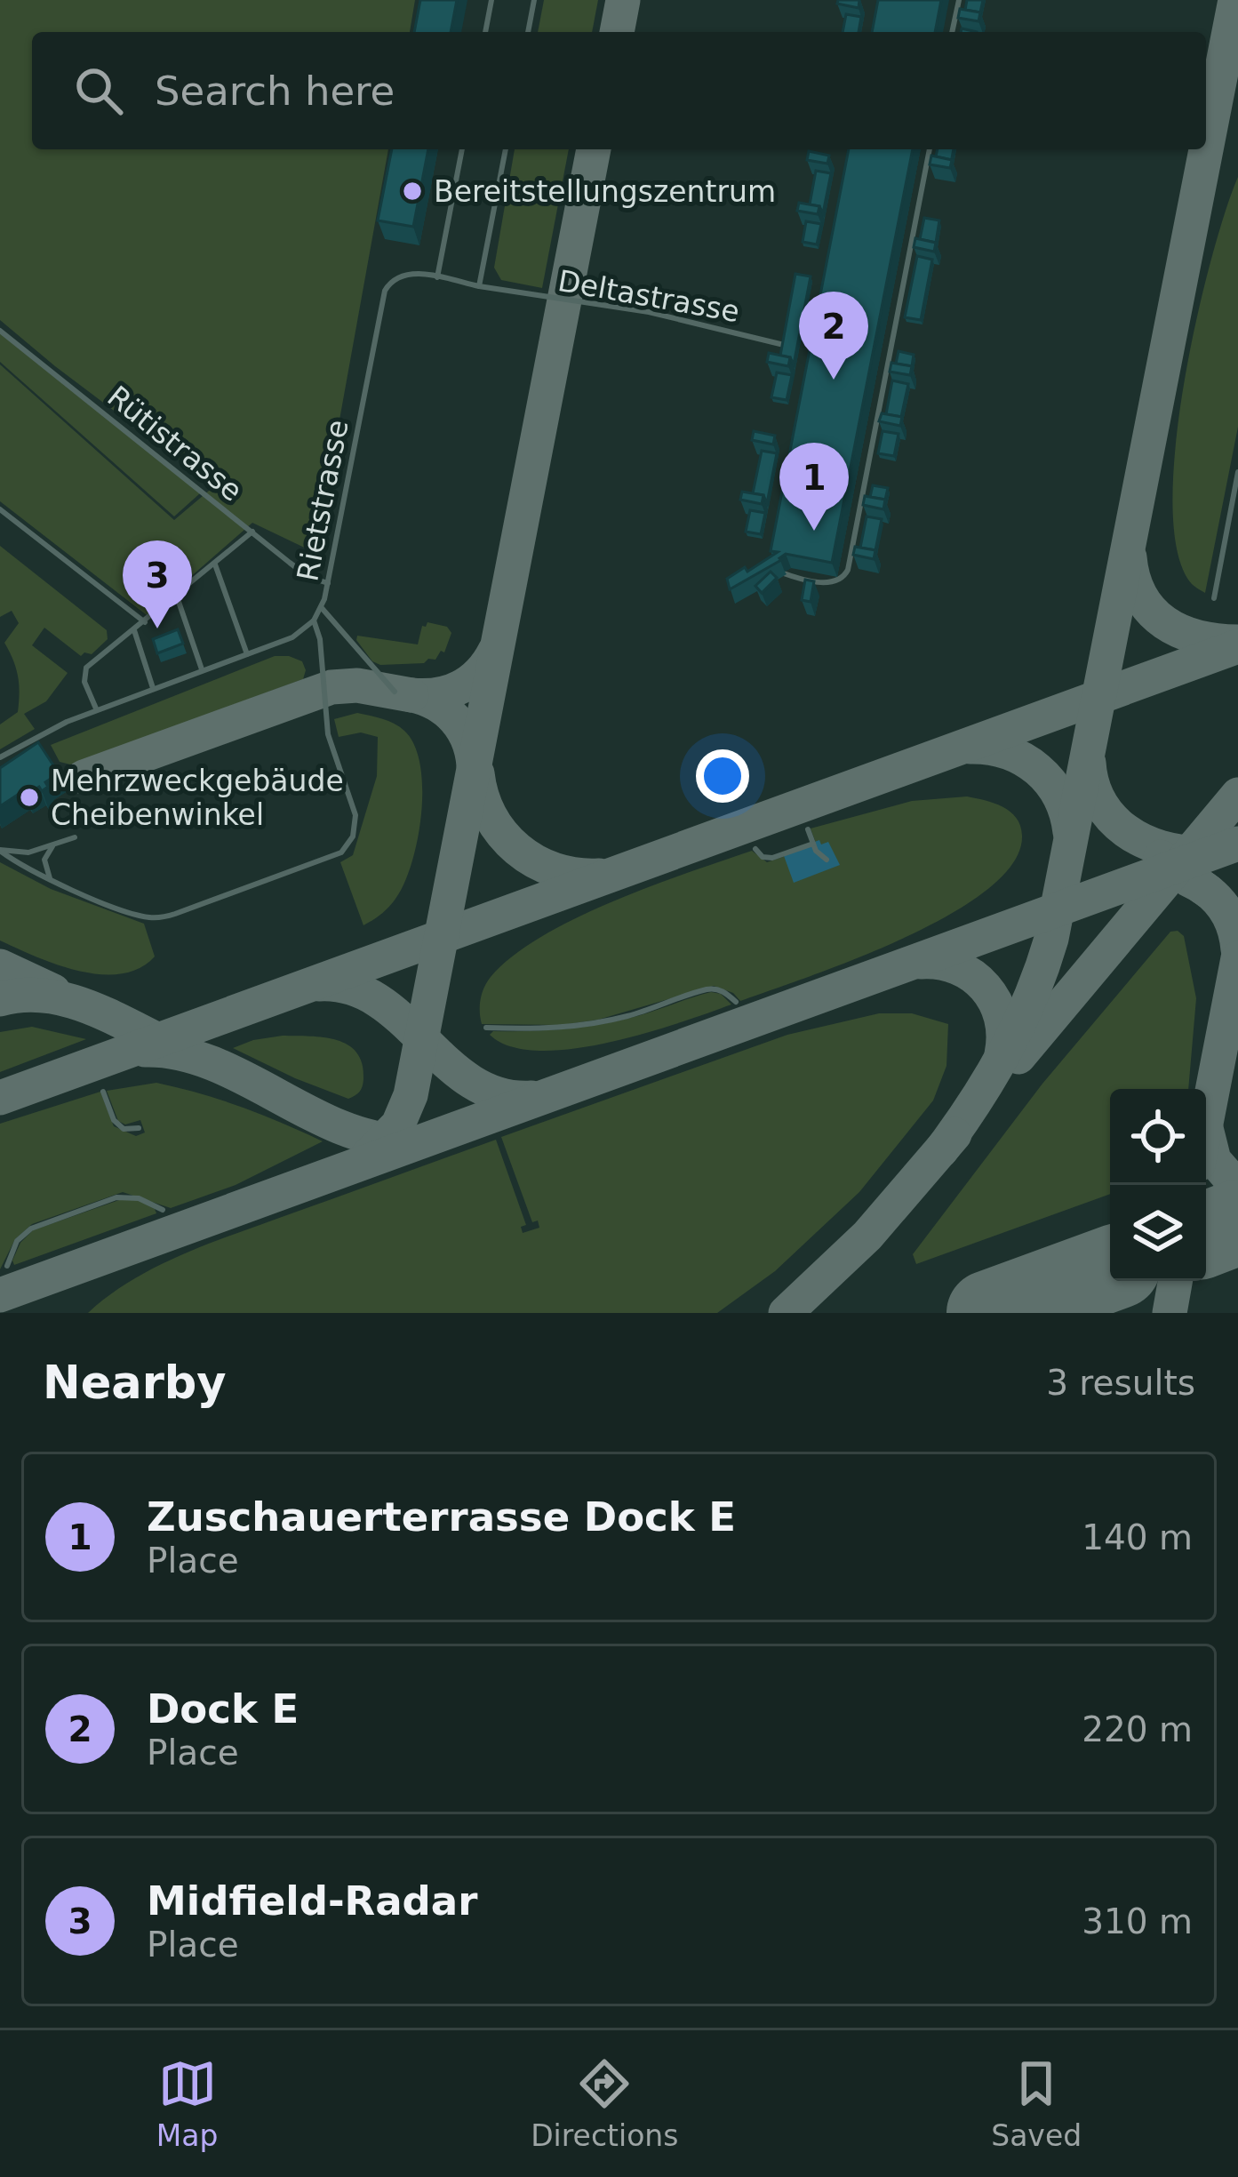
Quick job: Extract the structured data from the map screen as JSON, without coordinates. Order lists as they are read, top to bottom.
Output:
{
  "streets": {
    "lane": ["Deltastrasse", "Rütistrasse", "Rietstrasse"]
  },
  "crossings": [
    ["Deltastrasse", "Rietstrasse"],
    ["Rütistrasse", "Rietstrasse"]
  ],
  "places": ["Bereitstellungszentrum", "Mehrzweckgebäude Cheibenwinkel"],
  "page": {
    "search": "Search here",
    "pins": ["2", "1", "3"],
    "heading": ["Nearby", "3 results"],
    "list": [
      {
        "mark": "1",
        "name": "Zuschauerterrasse Dock E",
        "note": "Place",
        "value": "140 m"
      },
      {
        "mark": "2",
        "name": "Dock E",
        "note": "Place",
        "value": "220 m"
      },
      {
        "mark": "3",
        "name": "Midfield-Radar",
        "note": "Place",
        "value": "310 m"
      }
    ],
    "nav": ["Map", "Directions", "Saved"]
  }
}
